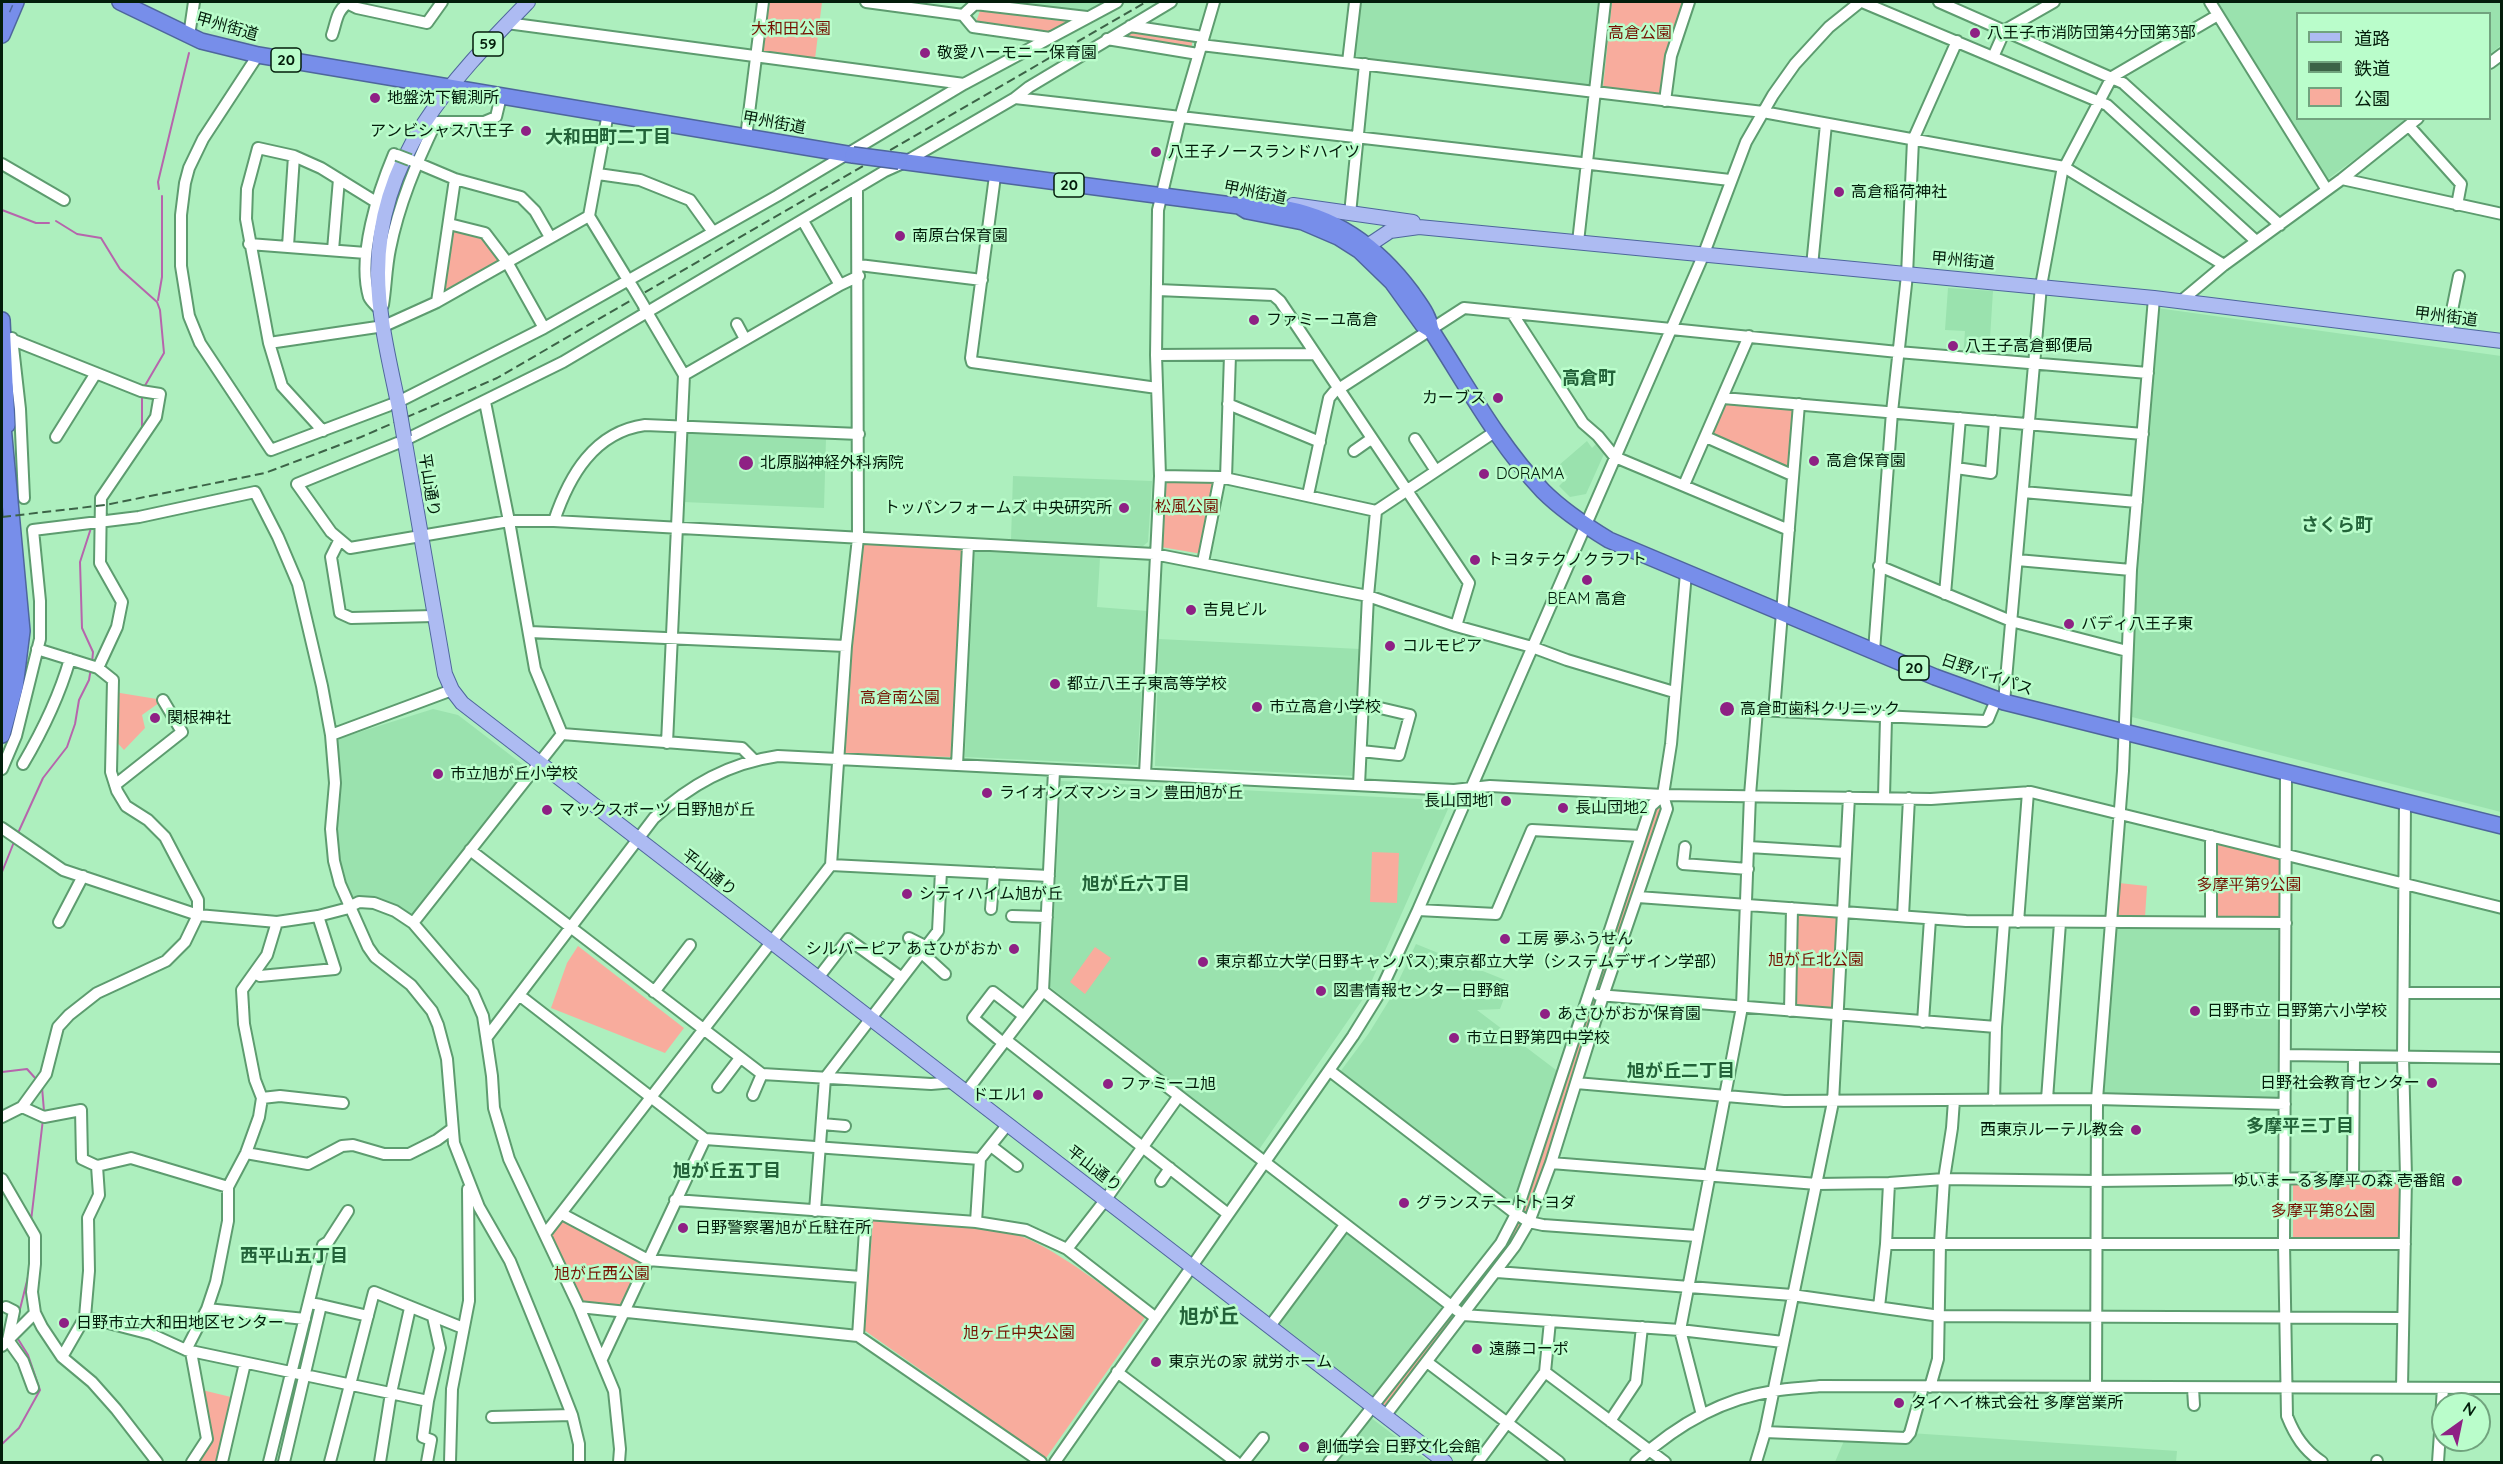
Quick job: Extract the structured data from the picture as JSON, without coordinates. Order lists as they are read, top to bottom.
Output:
{
  "streets": {
    "highway": ["甲州街道", "20", "日野バイパス"],
    "main road": ["59", "平山通り"]
  },
  "crossings": [
    ["甲州街道", "59"],
    ["甲州街道", "平山通り"],
    ["甲州街道", "日野バイパス"],
    ["59", "平山通り"]
  ],
  "districts": [
    "大和田町二丁目",
    "高倉町",
    "さくら町",
    "旭が丘六丁目",
    "旭が丘二丁目",
    "多摩平三丁目",
    "旭が丘五丁目",
    "西平山五丁目",
    "旭が丘"
  ],
  "parks": [
    "大和田公園",
    "高倉公園",
    "松風公園",
    "高倉南公園",
    "多摩平第9公園",
    "旭が丘北公園",
    "多摩平第8公園",
    "旭が丘西公園",
    "旭ヶ丘中央公園"
  ],
  "places": [
    "八王子市消防団第4分団第3部",
    "敬愛ハーモニー保育園",
    "地盤沈下観測所",
    "アンビシャス八王子",
    "八王子ノースランドハイツ",
    "高倉稲荷神社",
    "南原台保育園",
    "ファミーユ高倉",
    "八王子高倉郵便局",
    "カーブス",
    "高倉保育園",
    "北原脳神経外科病院",
    "DORAMA",
    "トッパンフォームズ 中央研究所",
    "トヨタテクノクラフト",
    "BEAM 高倉",
    "吉見ビル",
    "バディ八王子東",
    "コルモピア",
    "都立八王子東高等学校",
    "市立高倉小学校",
    "高倉町歯科クリニック",
    "関根神社",
    "市立旭が丘小学校",
    "ライオンズマンション 豊田旭が丘",
    "長山団地1",
    "長山団地2",
    "マックスポーツ 日野旭が丘",
    "シティハイム旭が丘",
    "工房 夢ふうせん",
    "シルバーピア あさひがおか",
    "東京都立大学(日野キャンパス);東京都立大学（システムデザイン学部）",
    "図書情報センター日野館",
    "日野市立 日野第六小学校",
    "あさひがおか保育園",
    "市立日野第四中学校",
    "日野社会教育センター",
    "ファミーユ旭",
    "ドエル1",
    "西東京ルーテル教会",
    "ゆいまーる多摩平の森 壱番館",
    "グランステートトヨダ",
    "日野警察署旭が丘駐在所",
    "日野市立大和田地区センター",
    "遠藤コーポ",
    "東京光の家 就労ホーム",
    "タイヘイ株式会社 多摩営業所",
    "創価学会 日野文化会館"
  ],
  "legend": ["道路", "鉄道", "公園"],
  "north": "top right"
}
